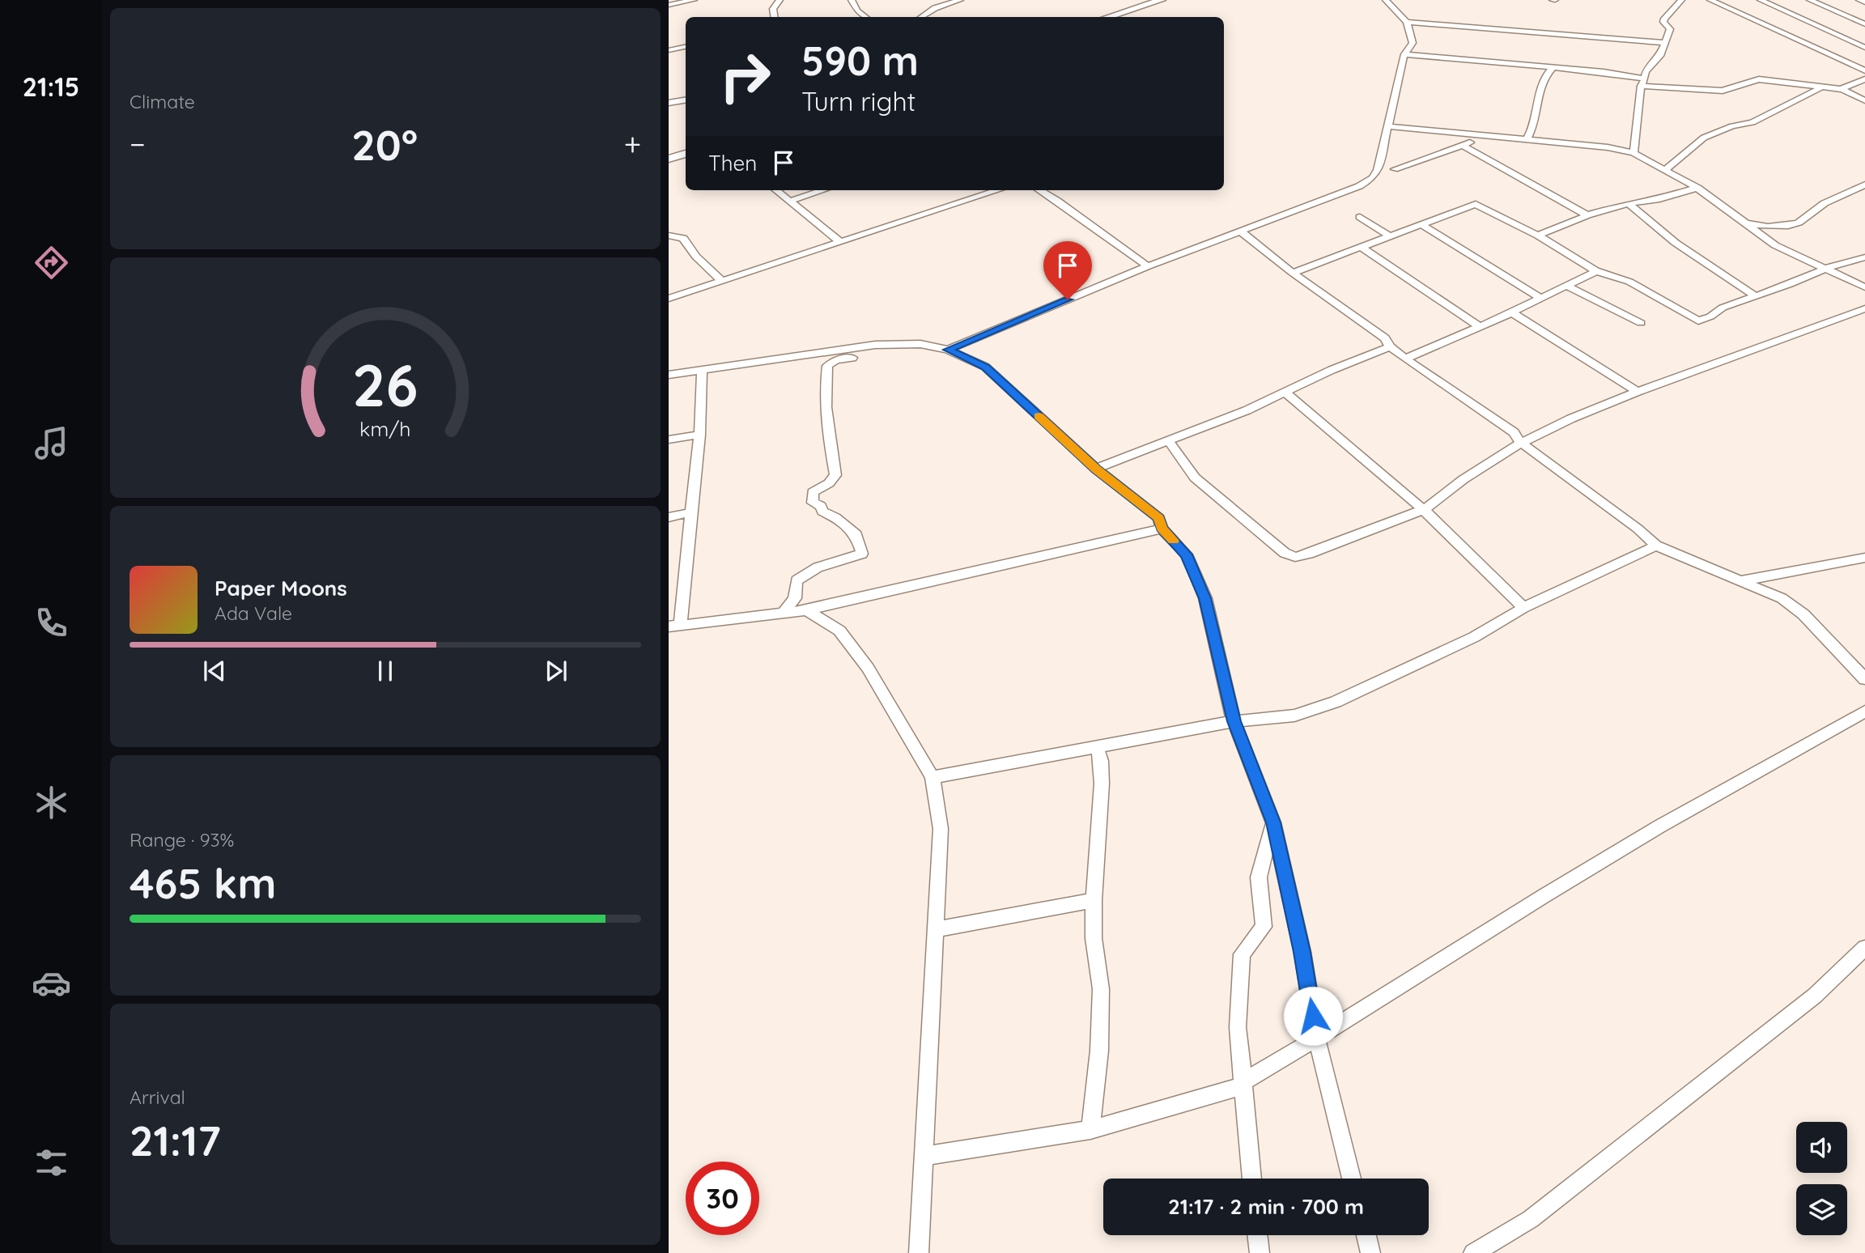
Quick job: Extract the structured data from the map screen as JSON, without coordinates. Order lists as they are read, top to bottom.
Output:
{
  "page": {
    "tabs": "21:15",
    "tile": [
      "Climate",
      ["Range · 93%", "465 km"],
      ["Arrival", "21:17"]
    ],
    "turn": ["590 m", "Turn right"],
    "heat": ["−", "20°", "+"],
    "then": "Then",
    "song": ["Paper Moons", "Ada Vale"],
    "limit": "30",
    "trip": "21:17 · 2 min · 700 m",
    "gauge": ["26", "km/h"]
  }
}
